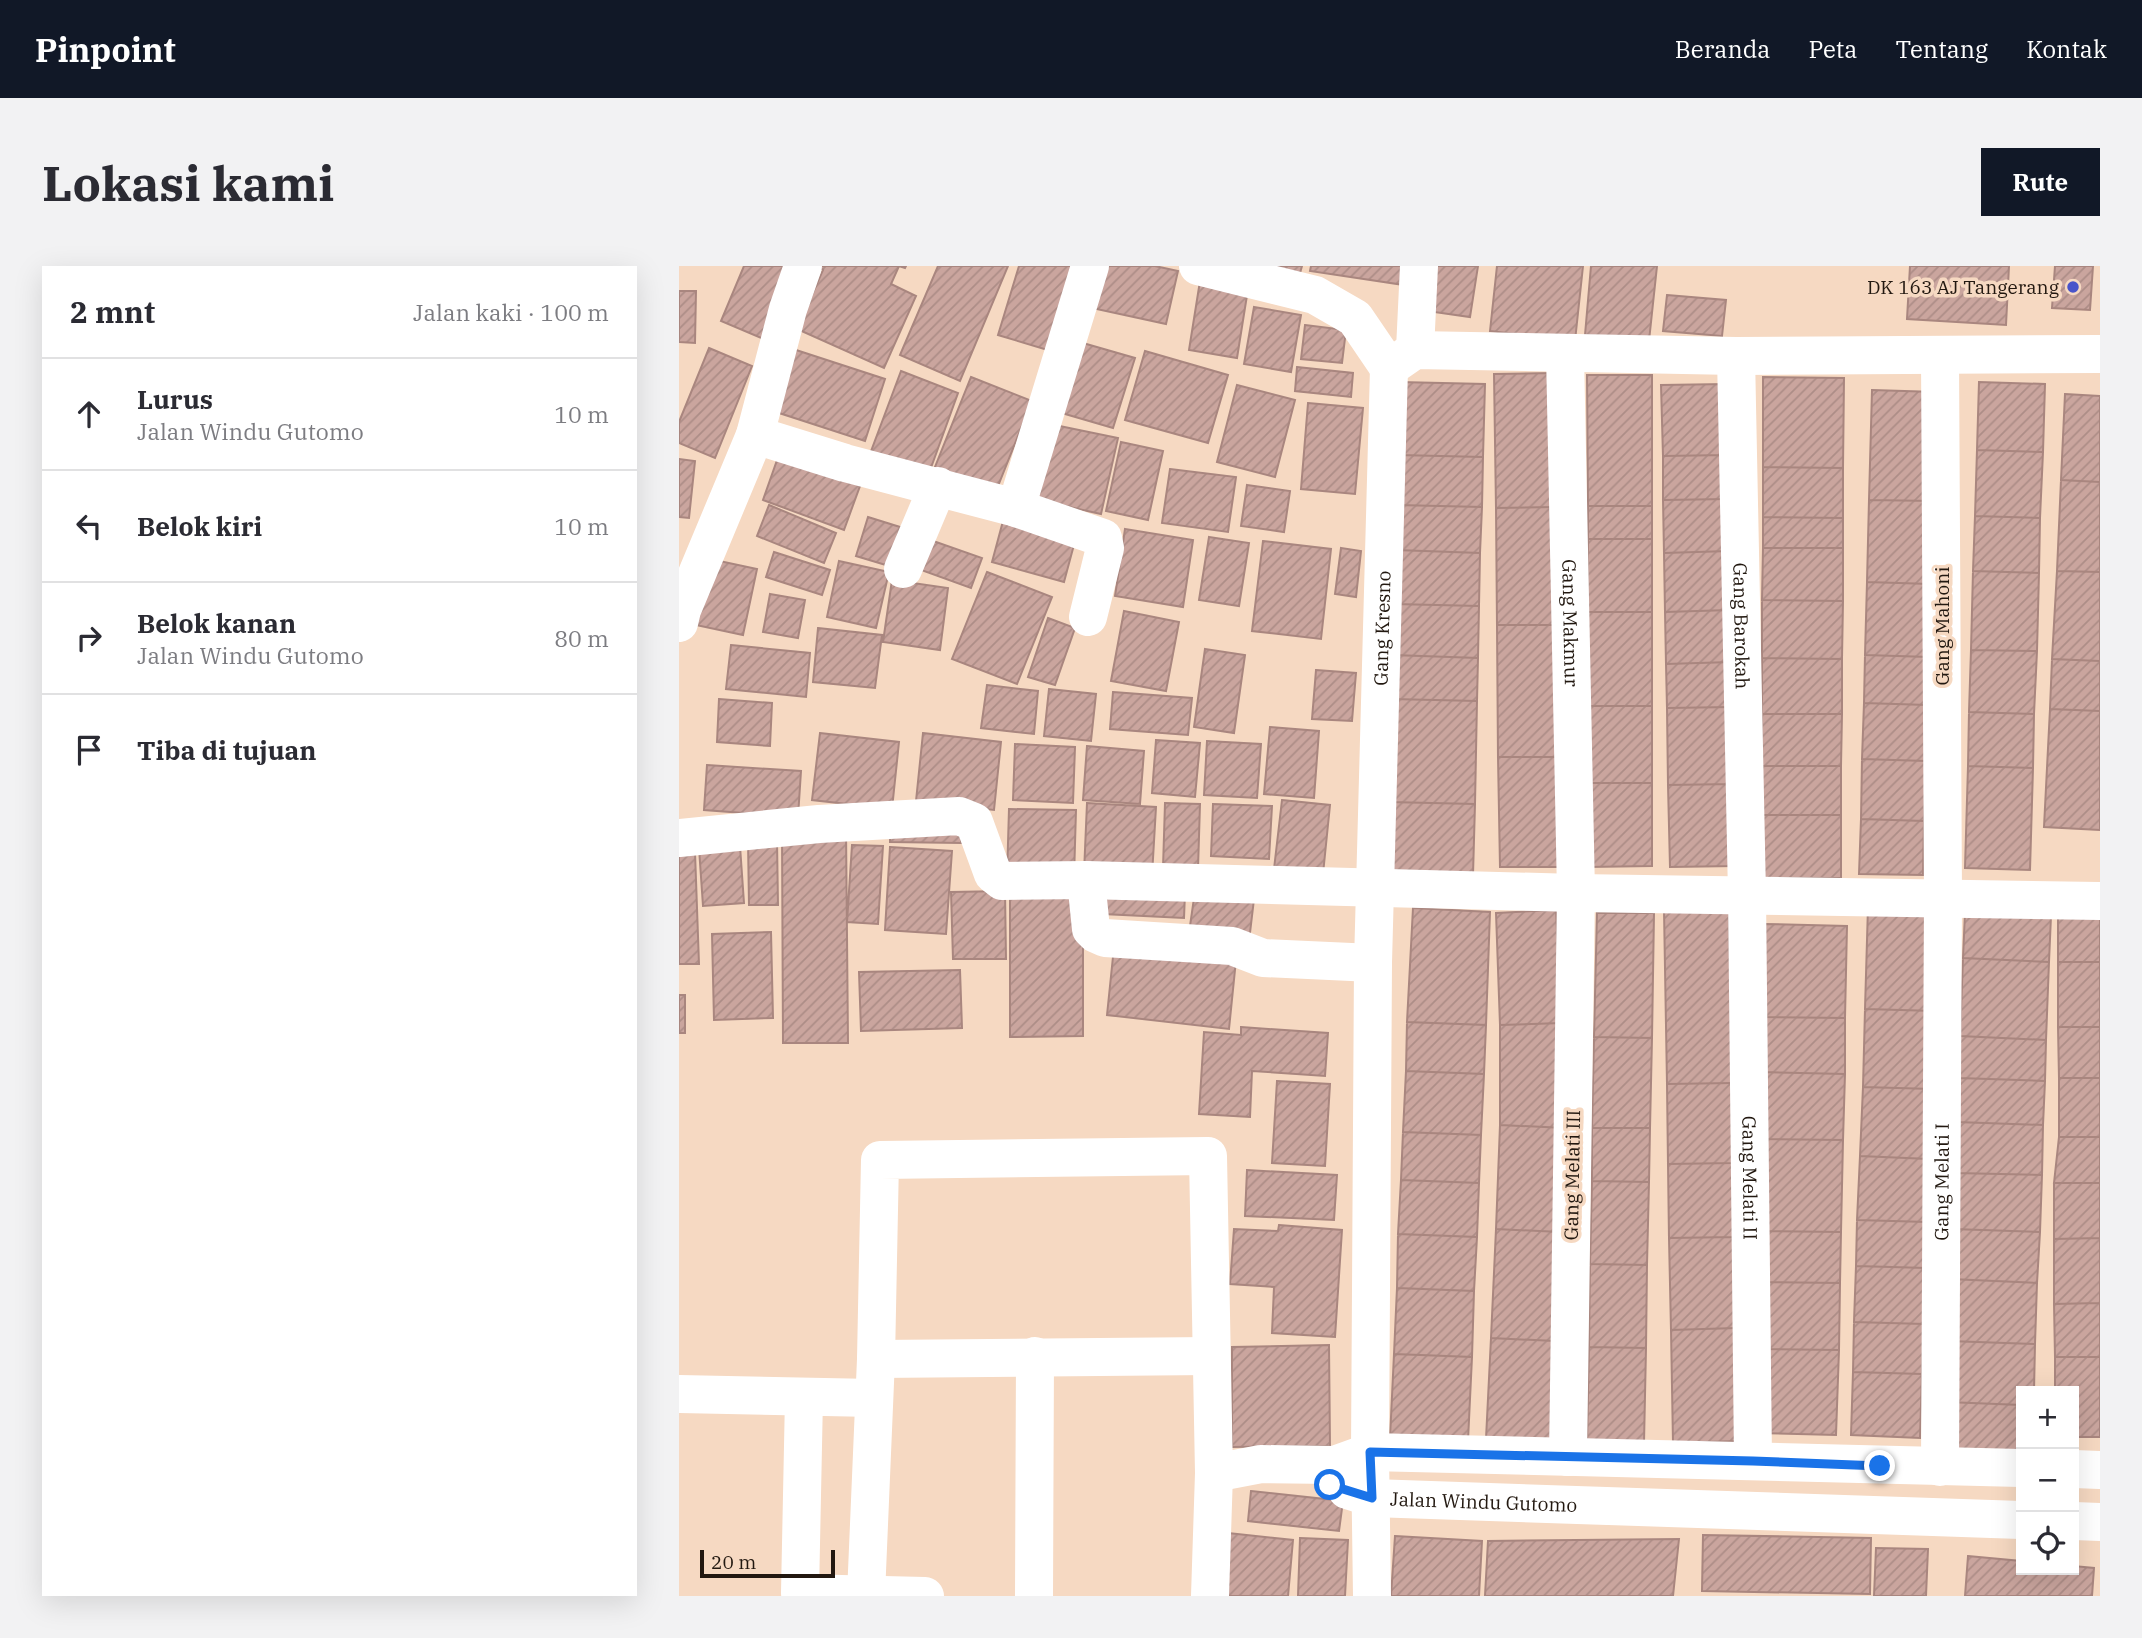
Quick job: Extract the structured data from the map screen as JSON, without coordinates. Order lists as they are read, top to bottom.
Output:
{
  "streets": {
    "street": [
      "Gang Makmur",
      "Gang Barokah",
      "Gang Mahoni",
      "Gang Kresno",
      "Gang Melati III",
      "Gang Melati II",
      "Gang Melati I",
      "Jalan Windu Gutomo"
    ]
  },
  "crossings": [
    ["Gang Makmur", "Gang Melati III"],
    ["Gang Barokah", "Gang Melati II"],
    ["Gang Mahoni", "Gang Melati I"],
    ["Gang Kresno", "Jalan Windu Gutomo"]
  ],
  "places": ["DK 163 AJ Tangerang"],
  "scale_bar": "20 m",
  "page": {
    "header": "Pinpoint",
    "nav": [
      "Beranda",
      "Peta",
      "Tentang",
      "Kontak"
    ],
    "buttons": "Rute",
    "title": "Lokasi kami",
    "heading": ["2 mnt", "Jalan kaki · 100 m"],
    "list": [
      ["Lurus", "Jalan Windu Gutomo", "10 m"],
      ["Belok kiri", "10 m"],
      ["Belok kanan", "Jalan Windu Gutomo", "80 m"],
      "Tiba di tujuan"
    ],
    "map_buttons": ["+", "−"],
    "scale": "20 m"
  }
}
